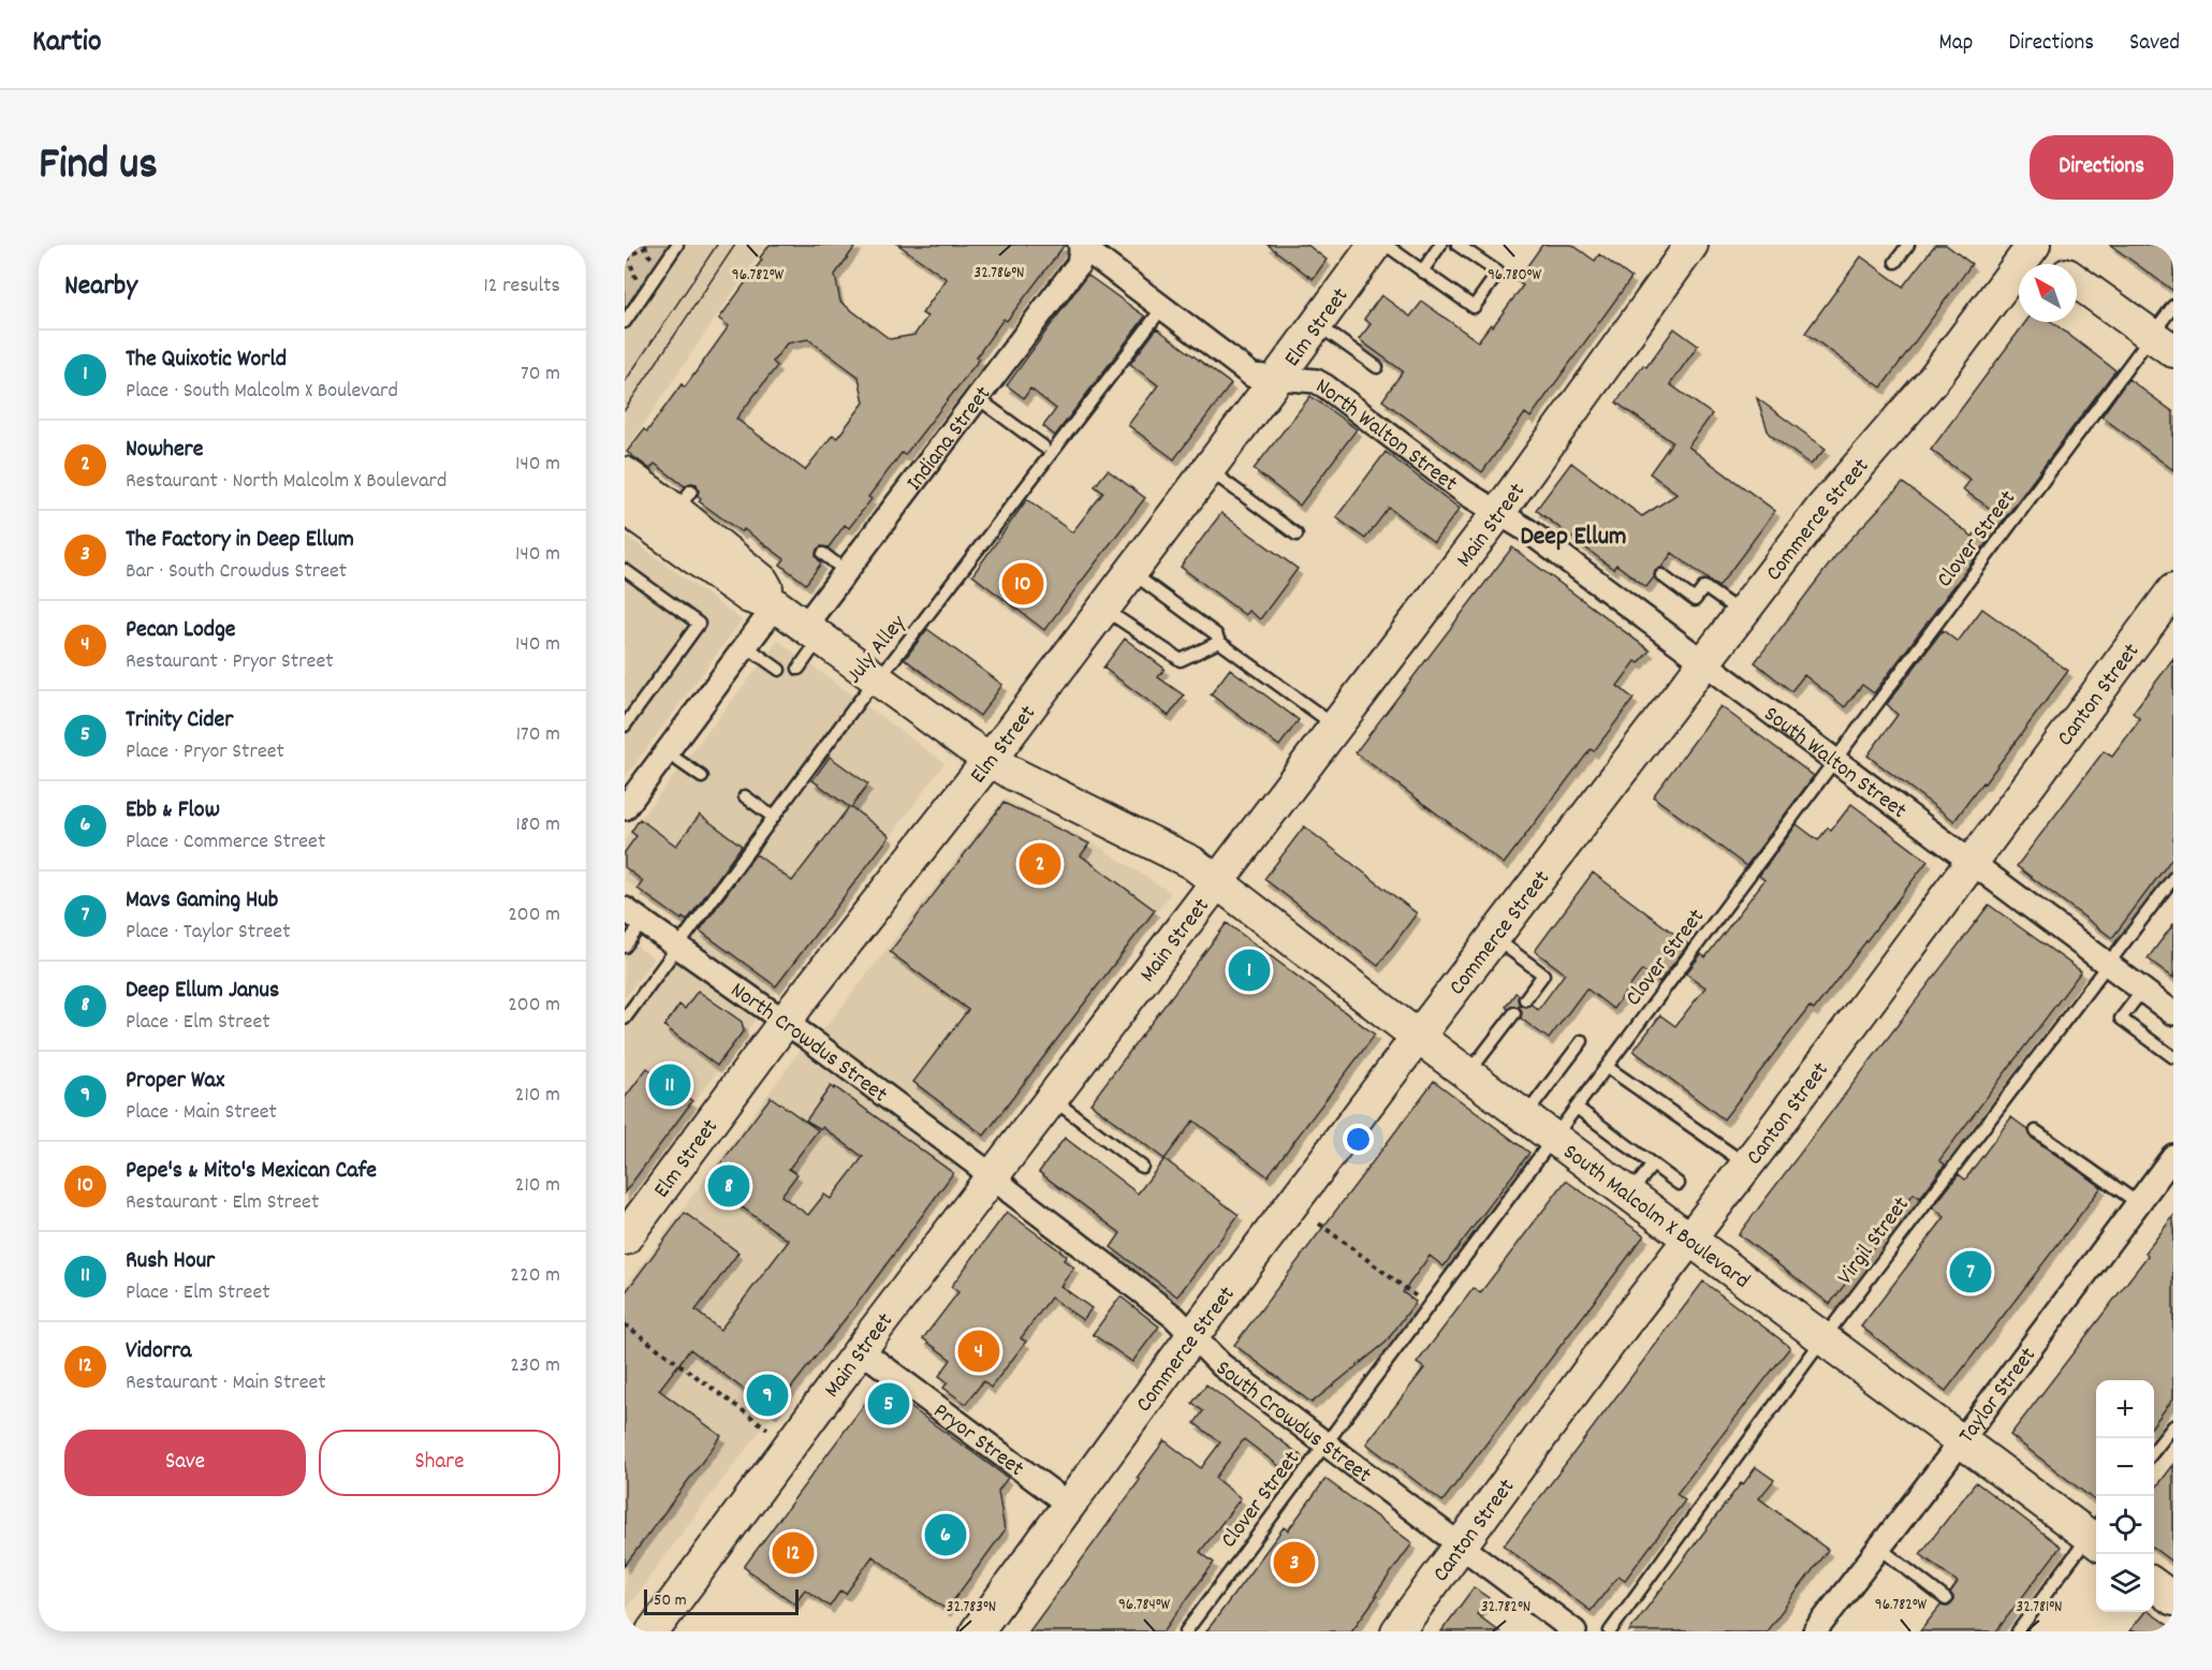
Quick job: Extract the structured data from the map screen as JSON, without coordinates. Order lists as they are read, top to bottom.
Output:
{
  "streets": {
    "main road": [
      "Elm Street",
      "Commerce Street",
      "Main Street",
      "Canton Street",
      "South Malcolm X Boulevard"
    ],
    "street": [
      "North Walton Street",
      "Indiana Street",
      "South Walton Street",
      "North Crowdus Street",
      "Taylor Street",
      "South Crowdus Street",
      "Pryor Street"
    ],
    "lane": ["Clover Street", "July Alley", "Virgil Street"]
  },
  "crossings": [
    ["Elm Street", "North Walton Street"],
    ["Elm Street", "North Crowdus Street"],
    ["Elm Street", "South Malcolm X Boulevard"],
    ["North Walton Street", "Indiana Street"],
    ["North Walton Street", "Main Street"],
    ["North Walton Street", "July Alley"],
    ["North Walton Street", "South Walton Street"],
    ["Indiana Street", "South Malcolm X Boulevard"],
    ["Commerce Street", "South Walton Street"],
    ["Commerce Street", "South Malcolm X Boulevard"],
    ["Commerce Street", "South Crowdus Street"],
    ["Commerce Street", "Pryor Street"],
    ["Main Street", "South Walton Street"],
    ["Main Street", "North Crowdus Street"],
    ["Main Street", "South Malcolm X Boulevard"],
    ["Main Street", "South Crowdus Street"],
    ["Main Street", "Pryor Street"],
    ["Clover Street", "South Walton Street"],
    ["Clover Street", "South Malcolm X Boulevard"],
    ["Clover Street", "South Crowdus Street"],
    ["July Alley", "North Crowdus Street"],
    ["July Alley", "South Malcolm X Boulevard"],
    ["Canton Street", "South Walton Street"],
    ["Canton Street", "South Malcolm X Boulevard"],
    ["Canton Street", "South Crowdus Street"],
    ["South Walton Street", "Virgil Street"],
    ["North Crowdus Street", "South Crowdus Street"],
    ["South Malcolm X Boulevard", "Virgil Street"],
    ["South Malcolm X Boulevard", "Taylor Street"]
  ],
  "districts": ["Deep Ellum"],
  "scale_bar": "50 m",
  "north": "top left",
  "page": {
    "header": "Kartio",
    "nav": ["Map", "Directions", "Saved"],
    "title": "Find us",
    "buttons": [
      "Directions",
      ["Save", "Share"]
    ],
    "heading": ["Nearby", "12 results"],
    "list": [
      {
        "mark": "1",
        "name": "The Quixotic World",
        "note": "Place · South Malcolm X Boulevard",
        "value": "70 m"
      },
      {
        "mark": "2",
        "name": "Nowhere",
        "note": "Restaurant · North Malcolm X Boulevard",
        "value": "140 m"
      },
      {
        "mark": "3",
        "name": "The Factory in Deep Ellum",
        "note": "Bar · South Crowdus Street",
        "value": "140 m"
      },
      {
        "mark": "4",
        "name": "Pecan Lodge",
        "note": "Restaurant · Pryor Street",
        "value": "140 m"
      },
      {
        "mark": "5",
        "name": "Trinity Cider",
        "note": "Place · Pryor Street",
        "value": "170 m"
      },
      {
        "mark": "6",
        "name": "Ebb & Flow",
        "note": "Place · Commerce Street",
        "value": "180 m"
      },
      {
        "mark": "7",
        "name": "Mavs Gaming Hub",
        "note": "Place · Taylor Street",
        "value": "200 m"
      },
      {
        "mark": "8",
        "name": "Deep Ellum Janus",
        "note": "Place · Elm Street",
        "value": "200 m"
      },
      {
        "mark": "9",
        "name": "Proper Wax",
        "note": "Place · Main Street",
        "value": "210 m"
      },
      {
        "mark": "10",
        "name": "Pepe's & Mito's Mexican Cafe",
        "note": "Restaurant · Elm Street",
        "value": "210 m"
      },
      {
        "mark": "11",
        "name": "Rush Hour",
        "note": "Place · Elm Street",
        "value": "220 m"
      },
      {
        "mark": "12",
        "name": "Vidorra",
        "note": "Restaurant · Main Street",
        "value": "230 m"
      }
    ],
    "pins": [
      "10",
      "2",
      "1",
      "11",
      "8",
      "7",
      "4",
      "9",
      "5",
      "6",
      "12",
      "3"
    ],
    "map_buttons": ["+", "−"],
    "scale": "50 m"
  },
  "coordinates": [
    "32.786°N",
    "96.782°W",
    "96.780°W",
    "96.784°W",
    "32.783°N",
    "32.782°N",
    "32.781°N"
  ]
}
